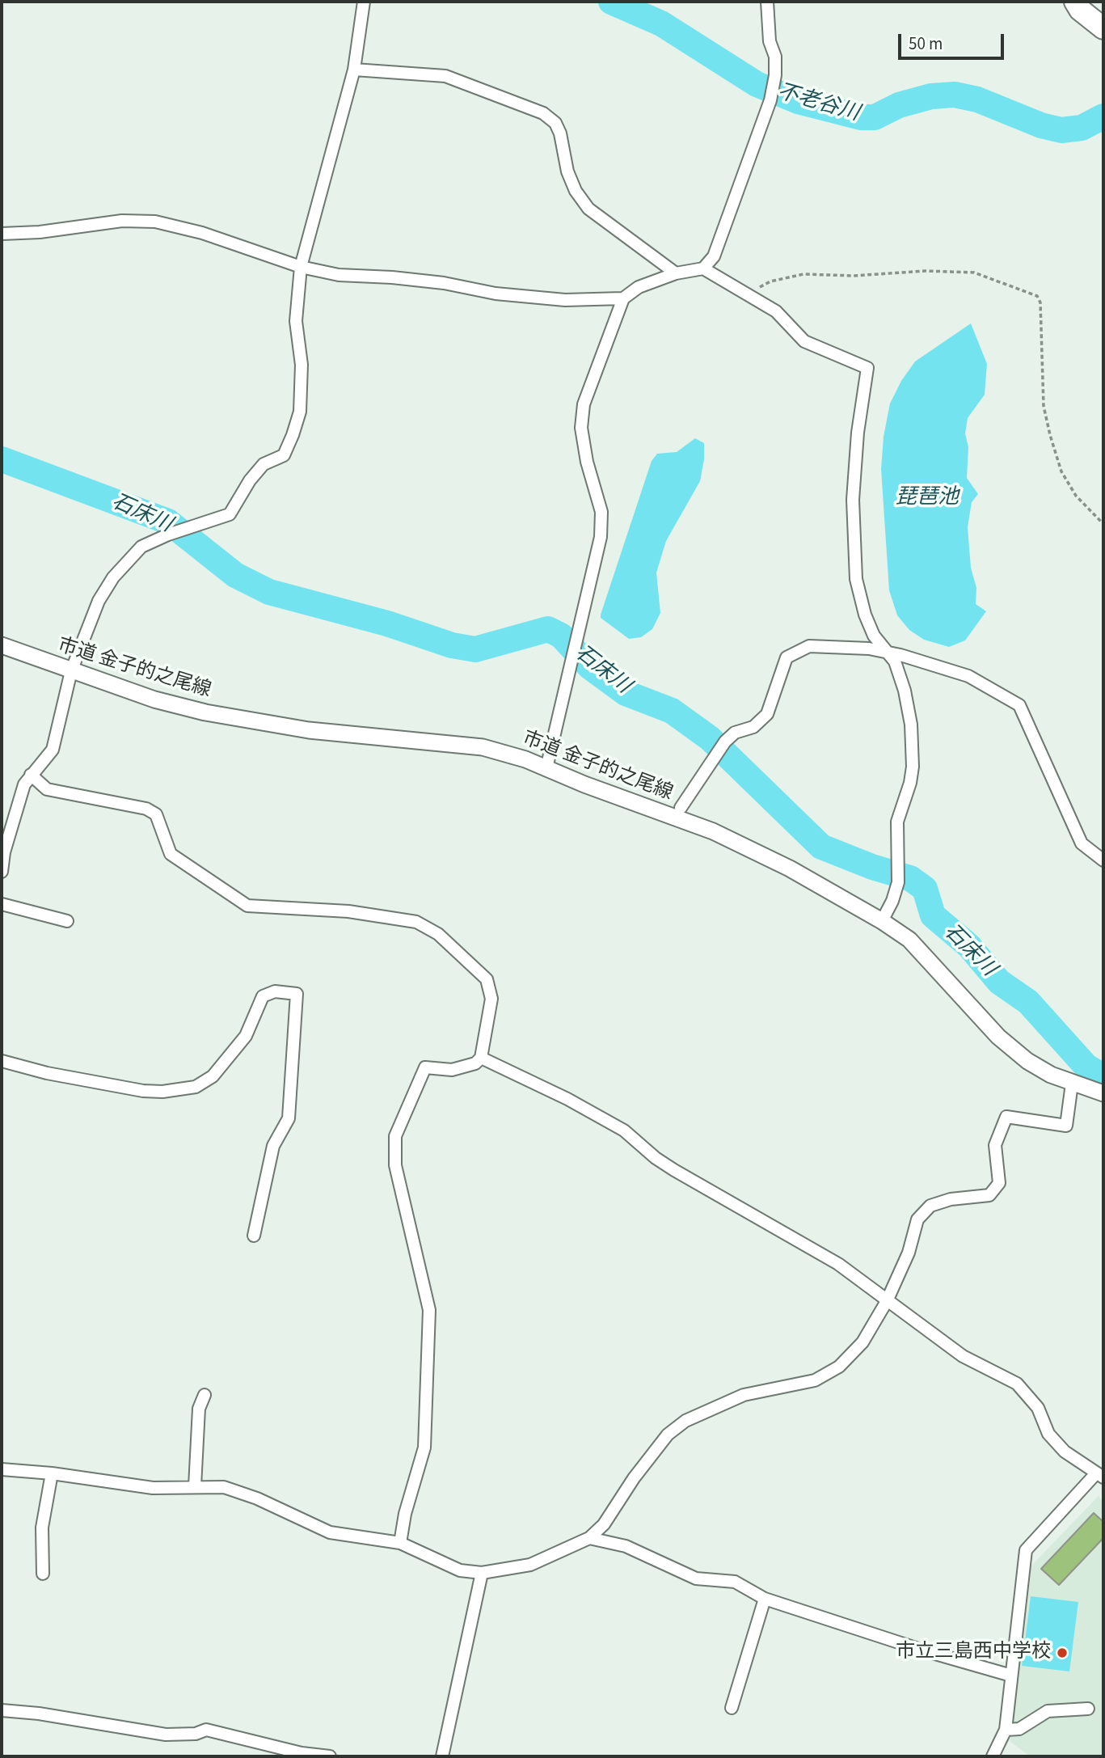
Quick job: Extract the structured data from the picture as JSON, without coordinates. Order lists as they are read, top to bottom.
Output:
{
  "streets": {
    "street": ["市道 金子的之尾線"]
  },
  "water": ["不老谷川", "琵琶池", "石床川"],
  "places": ["市立三島西中学校"],
  "scale_bar": "50 m"
}
